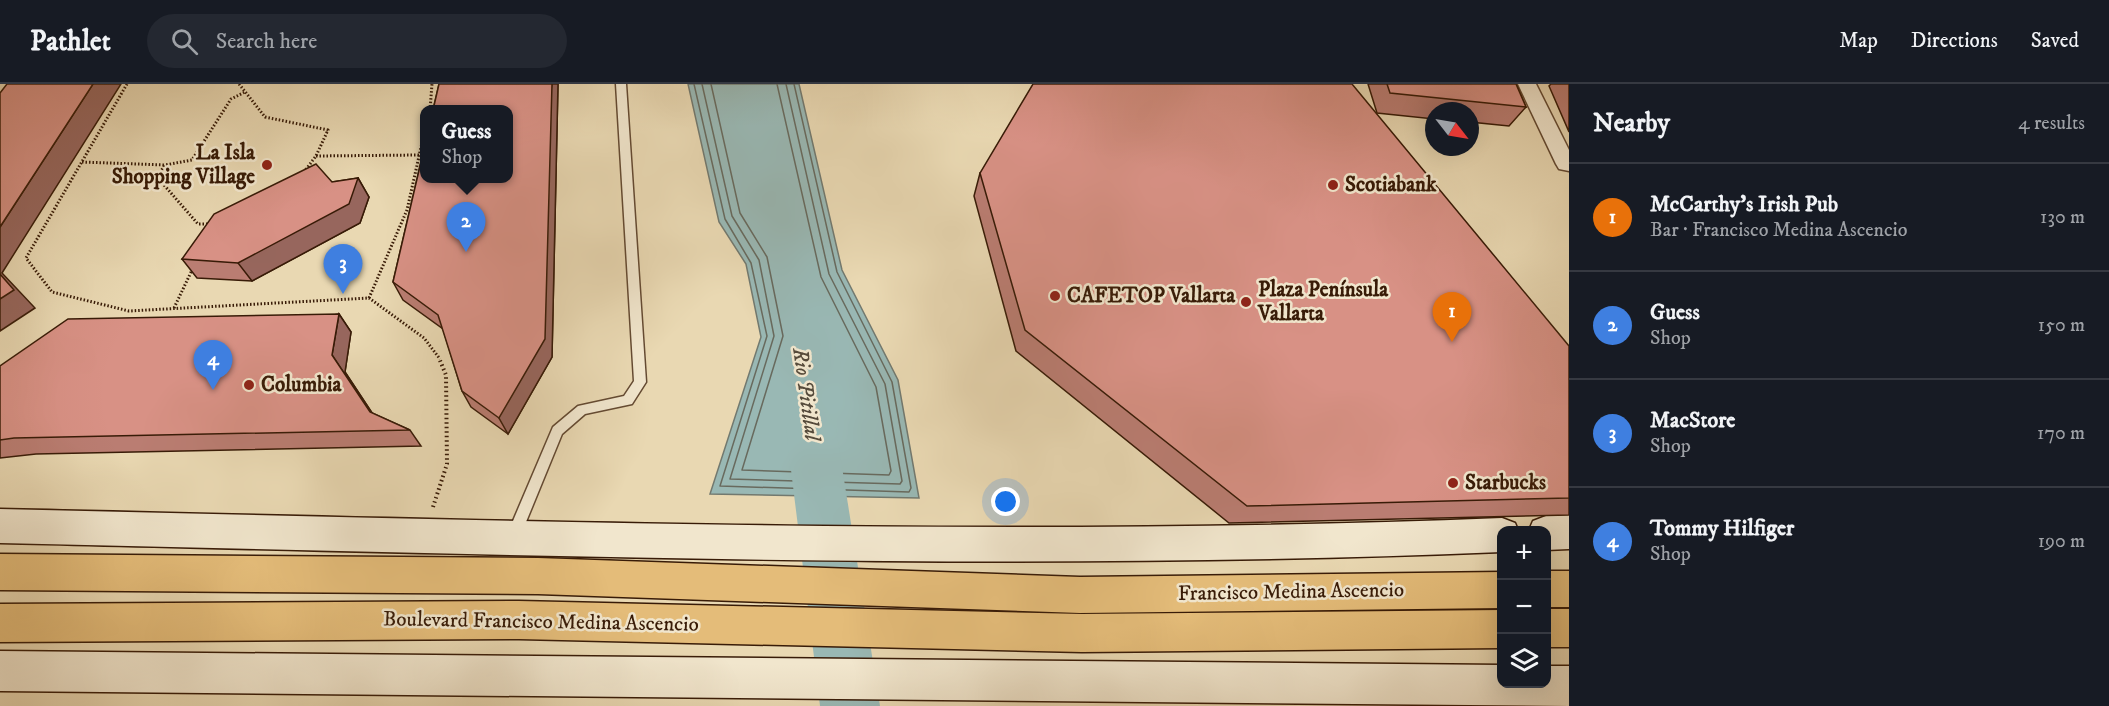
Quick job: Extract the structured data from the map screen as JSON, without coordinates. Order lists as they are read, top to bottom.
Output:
{
  "streets": {
    "highway": ["Francisco Medina Ascencio", "Boulevard Francisco Medina Ascencio"]
  },
  "crossings": [
    ["Francisco Medina Ascencio", "Boulevard Francisco Medina Ascencio"]
  ],
  "water": ["Rio Pitillal"],
  "places": [
    "La Isla Shopping Village",
    "Scotiabank",
    "CAFETOP Vallarta",
    "Plaza Península Vallarta",
    "Columbia",
    "Starbucks"
  ],
  "north": "bottom right",
  "page": {
    "header": "Pathlet",
    "search": "Search here",
    "nav": ["Map", "Directions", "Saved"],
    "heading": ["Nearby", "4 results"],
    "popup": ["Guess", "Shop"],
    "list": [
      {
        "mark": "1",
        "name": "McCarthy’s Irish Pub",
        "note": "Bar · Francisco Medina Ascencio",
        "value": "130 m"
      },
      {
        "mark": "2",
        "name": "Guess",
        "note": "Shop",
        "value": "150 m"
      },
      {
        "mark": "3",
        "name": "MacStore",
        "note": "Shop",
        "value": "170 m"
      },
      {
        "mark": "4",
        "name": "Tommy Hilfiger",
        "note": "Shop",
        "value": "190 m"
      }
    ],
    "pins": [
      "2",
      "3",
      "1",
      "4"
    ],
    "map_buttons": ["+", "−"]
  }
}
